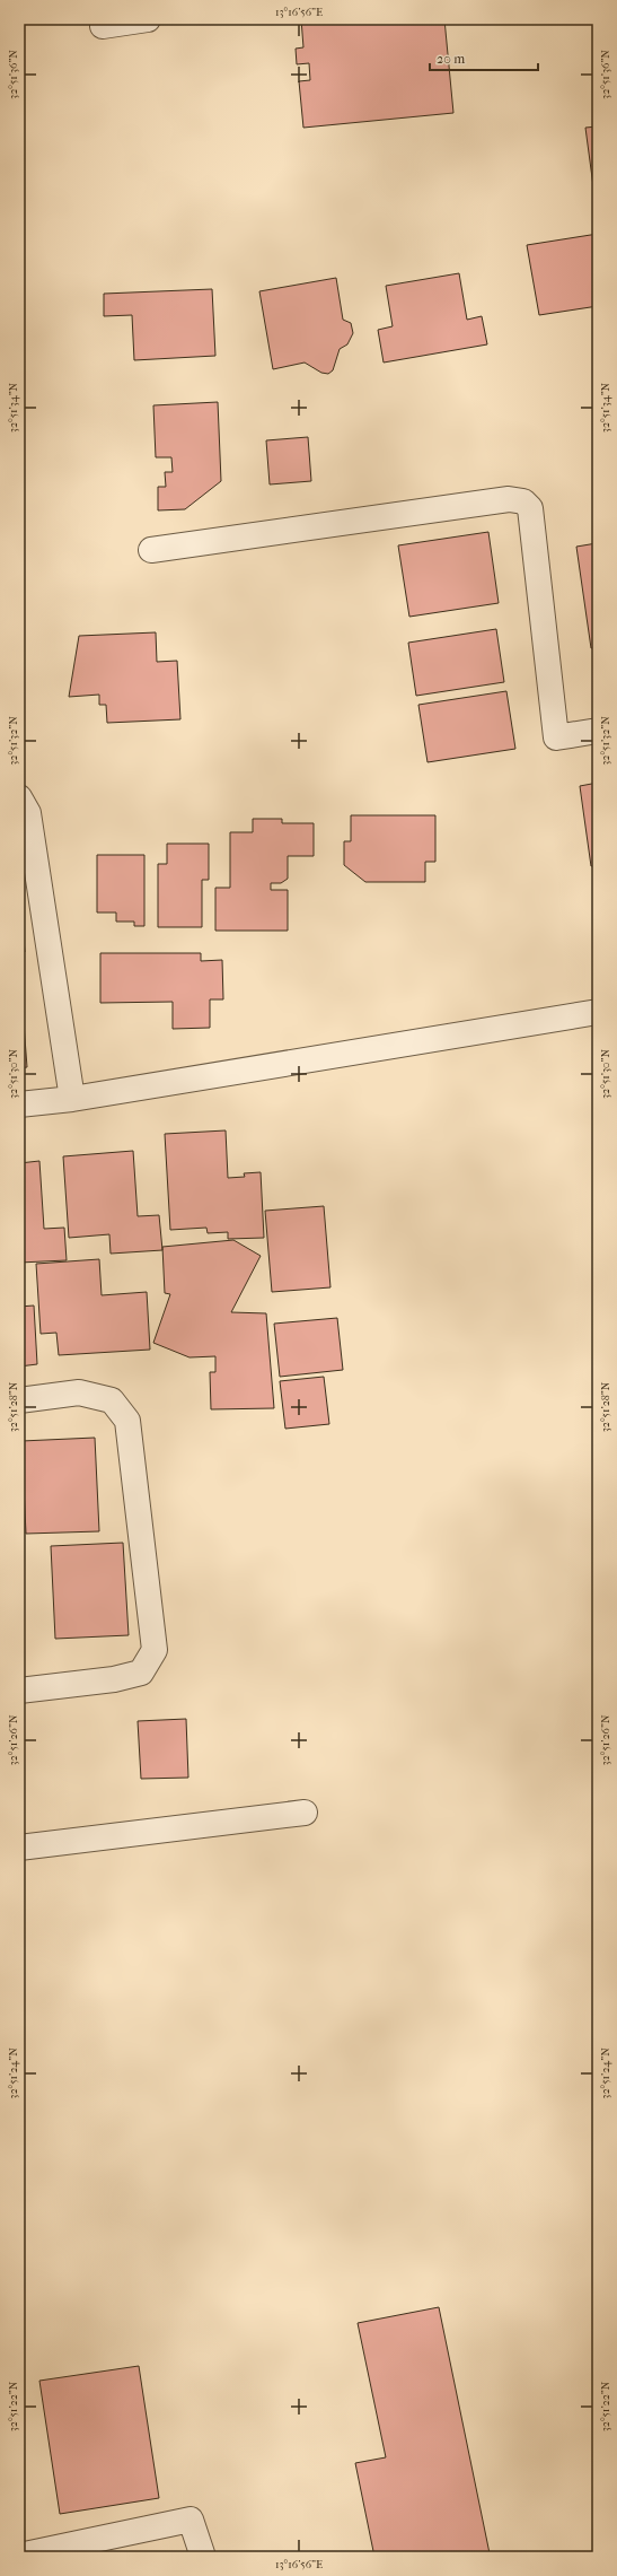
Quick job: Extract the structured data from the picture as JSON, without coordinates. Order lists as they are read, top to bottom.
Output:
{
  "scale_bar": "20 m",
  "coordinates": [
    "13°16'56\"E",
    "32°51'36\"N",
    "32°51'34\"N",
    "32°51'32\"N",
    "32°51'30\"N",
    "32°51'28\"N",
    "32°51'26\"N",
    "32°51'24\"N",
    "32°51'22\"N"
  ]
}
